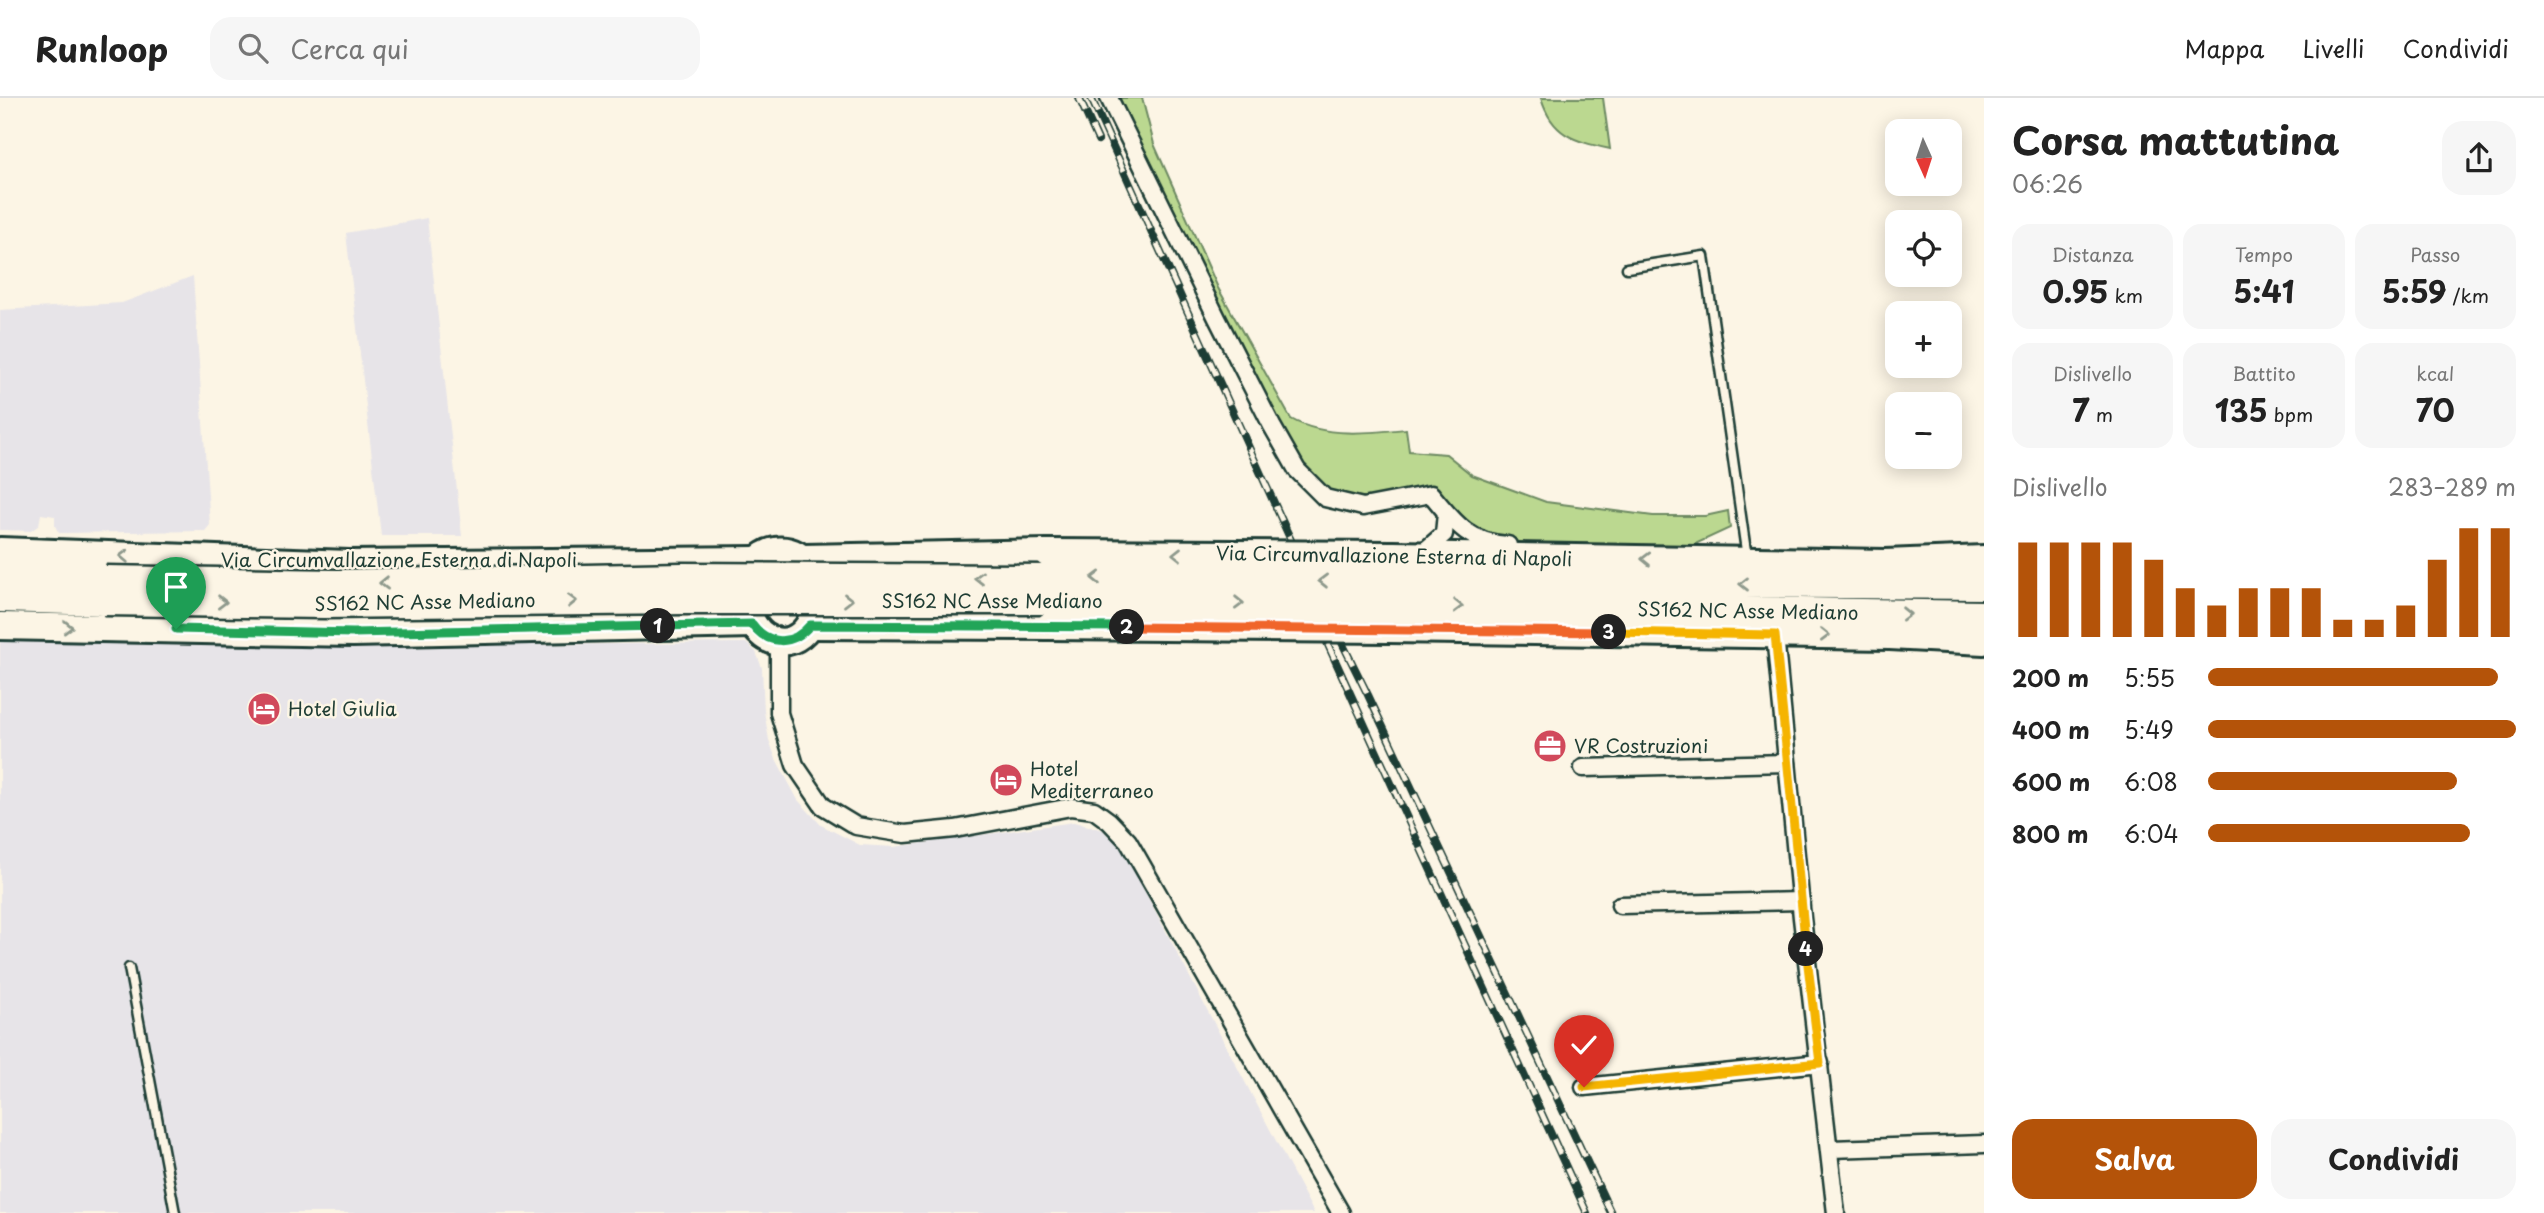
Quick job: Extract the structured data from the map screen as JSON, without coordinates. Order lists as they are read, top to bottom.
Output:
{
  "streets": {
    "highway": ["SS162 NC Asse Mediano"],
    "main road": ["Via Circumvallazione Esterna di Napoli"]
  },
  "crossings": [
    ["Via Circumvallazione Esterna di Napoli", "SS162 NC Asse Mediano"]
  ],
  "places": {
    "hotel": ["Hotel Giulia", "Hotel Mediterraneo"],
    "office": ["VR Costruzioni"]
  },
  "north": "bottom",
  "page": {
    "header": "Runloop",
    "search": "Cerca qui",
    "nav": ["Mappa", "Livelli", "Condividi"],
    "heading": ["Corsa mattutina", "06:26"],
    "map_buttons": ["+", "−"],
    "stats": [
      ["Distanza", "0.95 km"],
      ["Tempo", "5:41"],
      ["Passo", "5:59 /km"],
      ["Dislivello", "7 m"],
      ["Battito", "135 bpm"],
      ["kcal", "70"]
    ],
    "chart": ["Dislivello", "283–289 m"],
    "pins": [
      "1",
      "2",
      "3",
      "4"
    ],
    "list": [
      {
        "name": "200 m",
        "note": "5:55"
      },
      {
        "name": "400 m",
        "note": "5:49"
      },
      {
        "name": "600 m",
        "note": "6:08"
      },
      {
        "name": "800 m",
        "note": "6:04"
      }
    ],
    "buttons": ["Salva", "Condividi"]
  }
}
